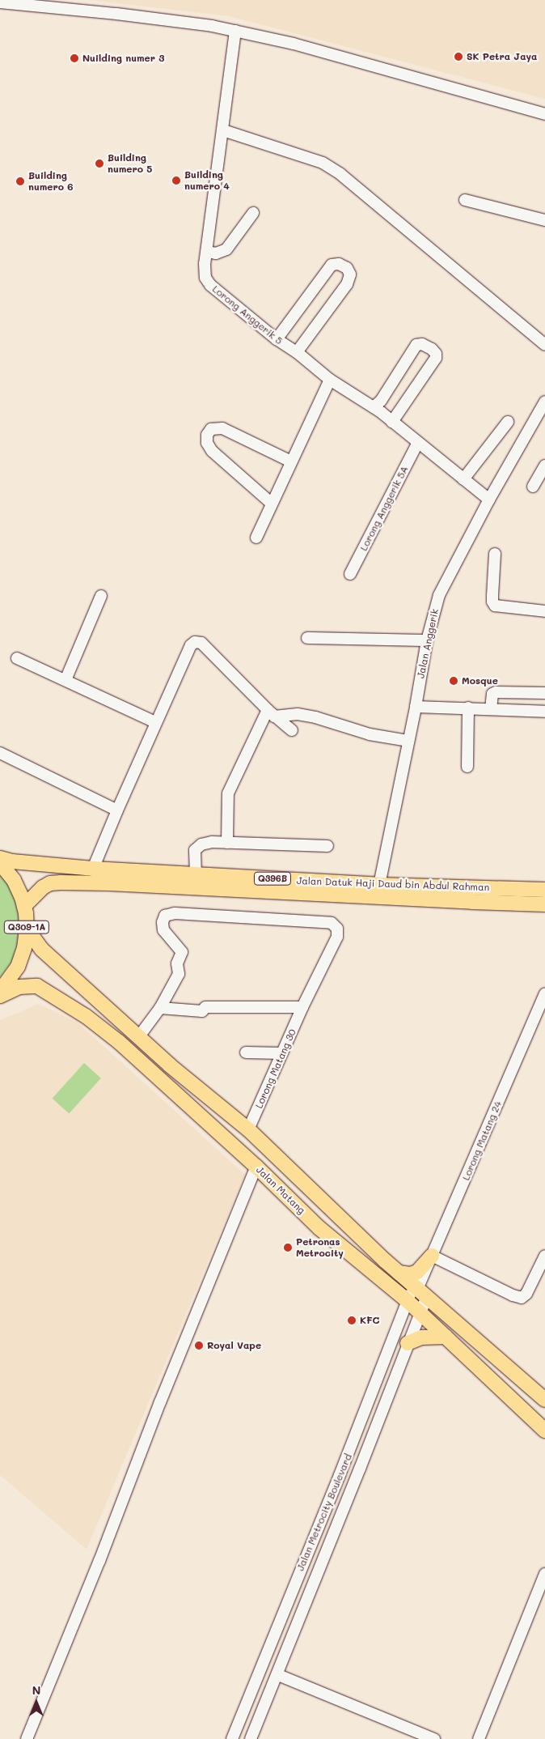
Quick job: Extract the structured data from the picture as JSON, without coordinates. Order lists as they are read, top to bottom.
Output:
{
  "streets": {
    "main road": [
      "Q396B",
      "Jalan Datuk Haji Daud bin Abdul Rahman",
      "Q309-1A",
      "Jalan Matang"
    ],
    "street": [
      "Lorong Anggerik 5",
      "Lorong Anggerik 5A",
      "Jalan Anggerik",
      "Lorong Matang 30",
      "Lorong Matang 24",
      "Jalan Metrocity Boulevard"
    ]
  },
  "crossings": [
    ["Lorong Anggerik 5", "Lorong Anggerik 5A"],
    ["Lorong Anggerik 5", "Jalan Anggerik"],
    ["Jalan Anggerik", "Jalan Datuk Haji Daud bin Abdul Rahman"],
    ["Jalan Datuk Haji Daud bin Abdul Rahman", "Q309-1A"],
    ["Q309-1A", "Jalan Matang"],
    ["Lorong Matang 30", "Jalan Matang"],
    ["Lorong Matang 24", "Jalan Matang"],
    ["Lorong Matang 24", "Jalan Metrocity Boulevard"],
    ["Jalan Matang", "Jalan Metrocity Boulevard"]
  ],
  "places": [
    "SK Petra Jaya",
    "Nuilding numer 3",
    "Building numero 5",
    "Building numero 4",
    "Building numero 6",
    "Mosque",
    "Petronas Metrocity",
    "KFC",
    "Royal Vape"
  ],
  "north": "top"
}
